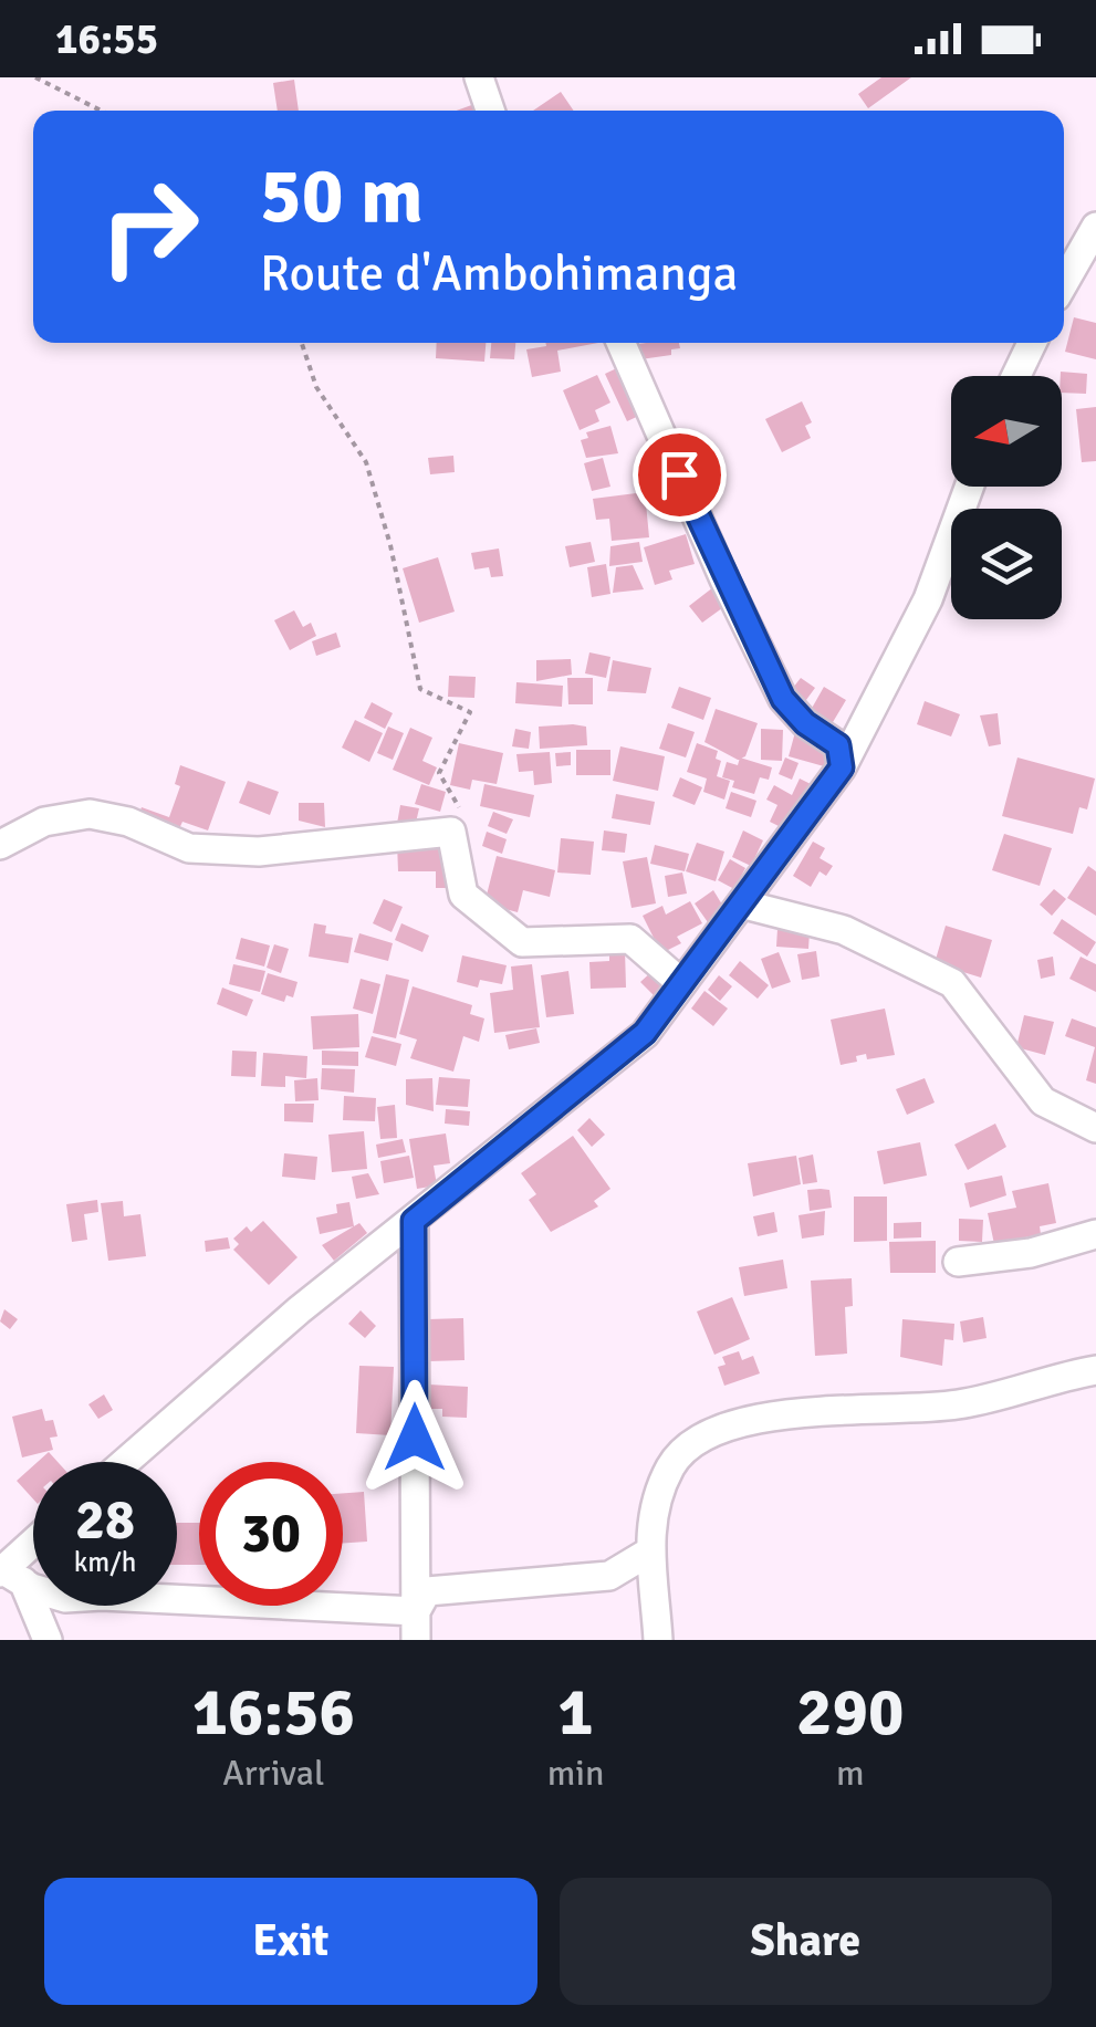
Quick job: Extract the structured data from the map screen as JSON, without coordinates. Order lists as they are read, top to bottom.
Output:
{
  "north": "left",
  "page": {
    "status": "16:55",
    "turn": ["50 m", "Route d'Ambohimanga"],
    "speed": "28 km/h",
    "limit": "30",
    "eta": [
      "16:56",
      "Arrival",
      "1",
      "min",
      "290",
      "m"
    ],
    "buttons": ["Exit", "Share"]
  }
}
